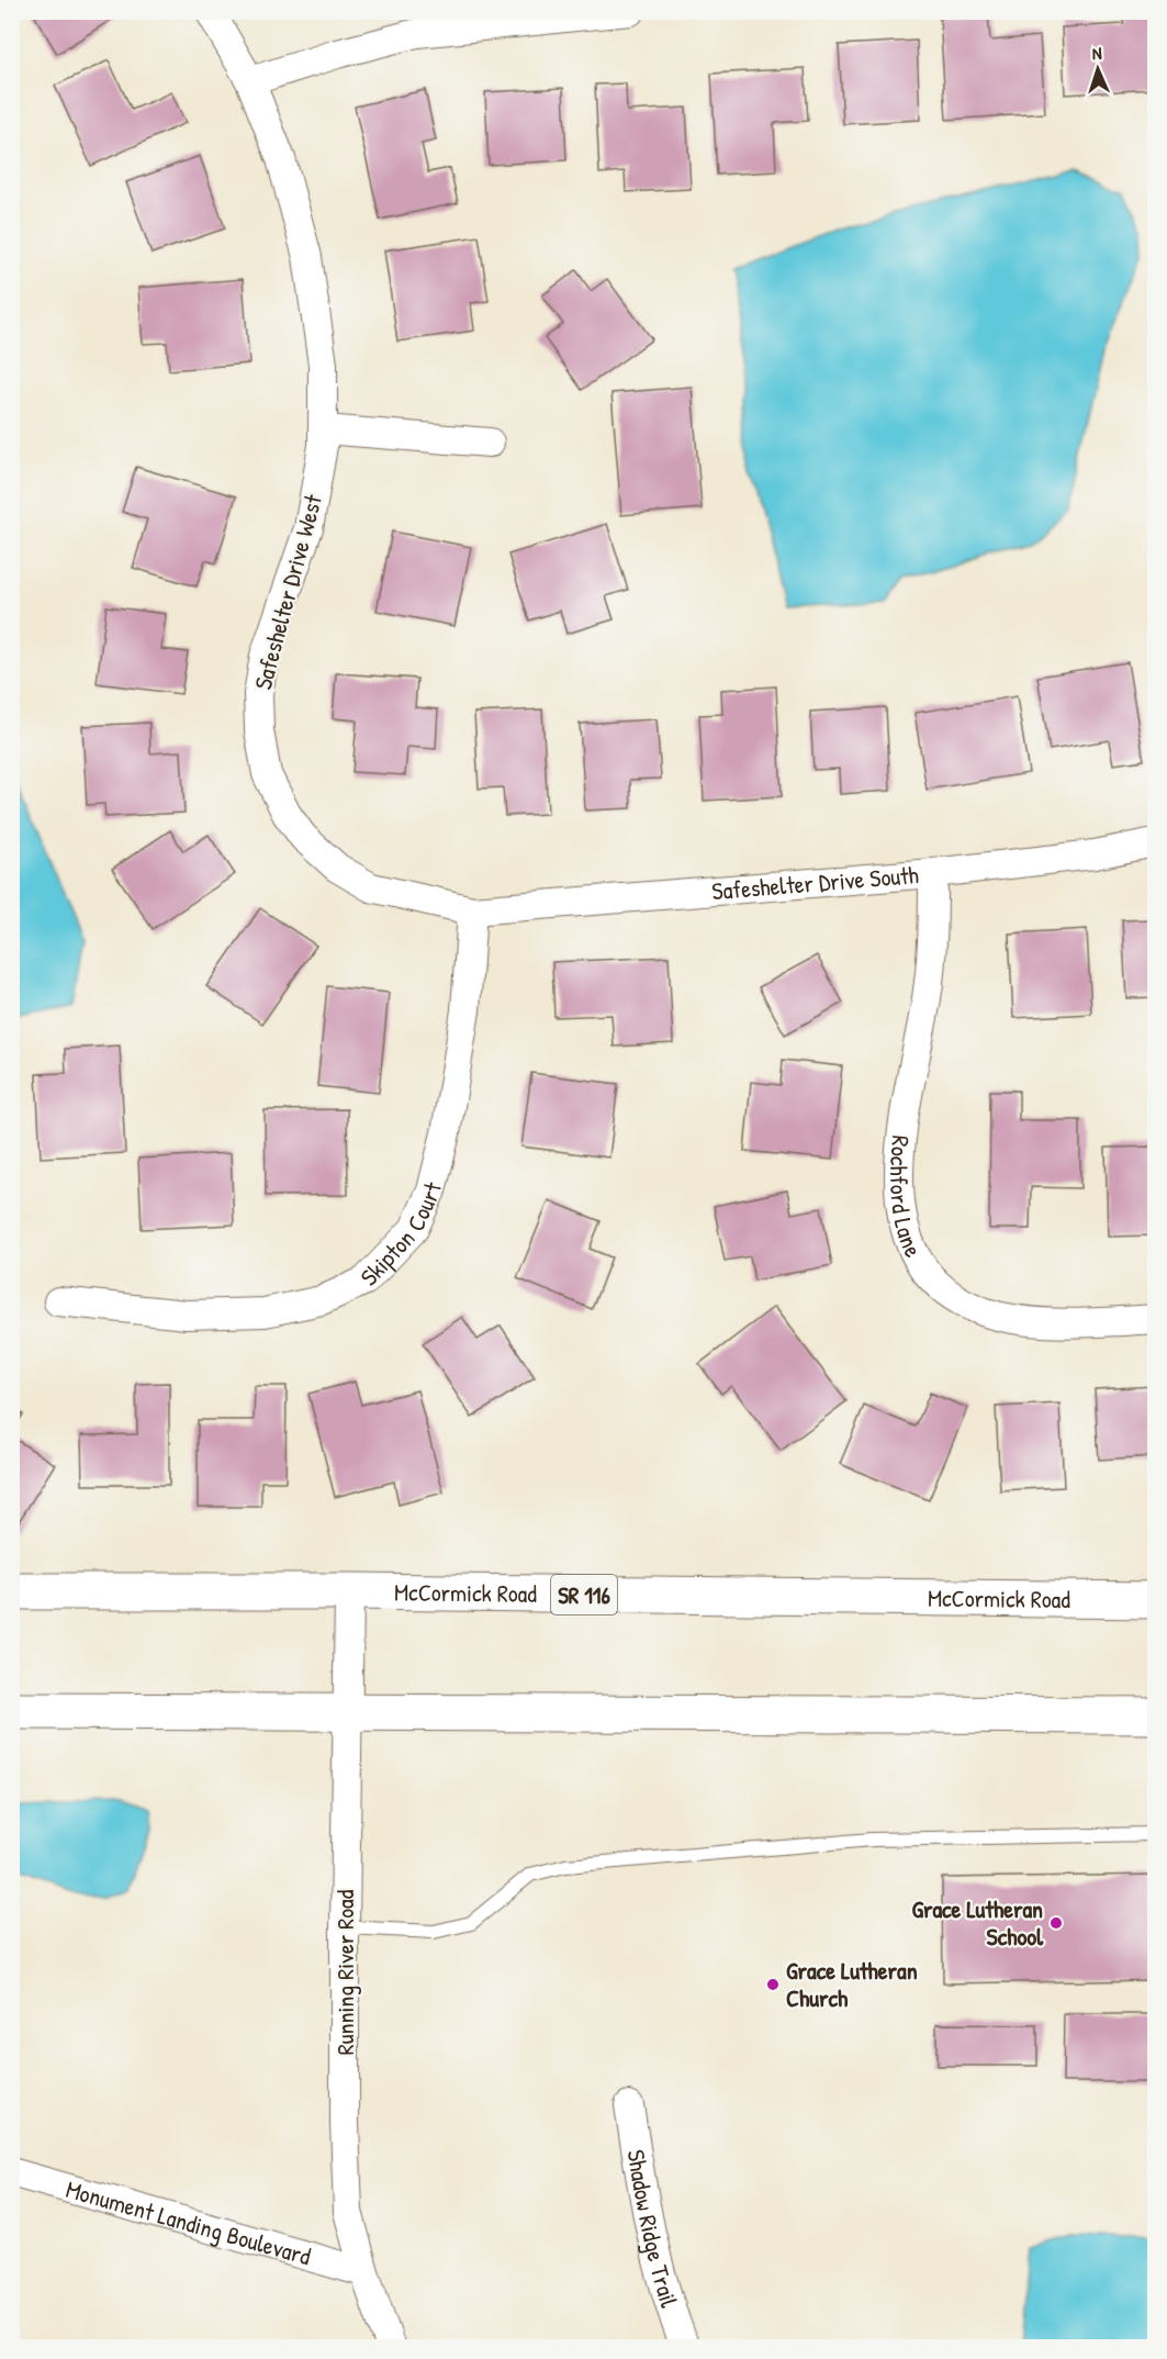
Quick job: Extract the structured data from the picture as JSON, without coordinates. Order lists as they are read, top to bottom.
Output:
{
  "streets": {
    "main road": ["McCormick Road", "SR 116"],
    "street": [
      "Safeshelter Drive West",
      "Safeshelter Drive South",
      "Rochford Lane",
      "Skipton Court",
      "Running River Road",
      "Monument Landing Boulevard",
      "Shadow Ridge Trail"
    ]
  },
  "crossings": [
    ["Safeshelter Drive West", "Safeshelter Drive South"],
    ["Safeshelter Drive West", "Skipton Court"],
    ["Safeshelter Drive South", "Rochford Lane"],
    ["Safeshelter Drive South", "Skipton Court"],
    ["McCormick Road", "Running River Road"],
    ["Running River Road", "Monument Landing Boulevard"]
  ],
  "places": ["Grace Lutheran School", "Grace Lutheran Church"],
  "north": "top"
}
